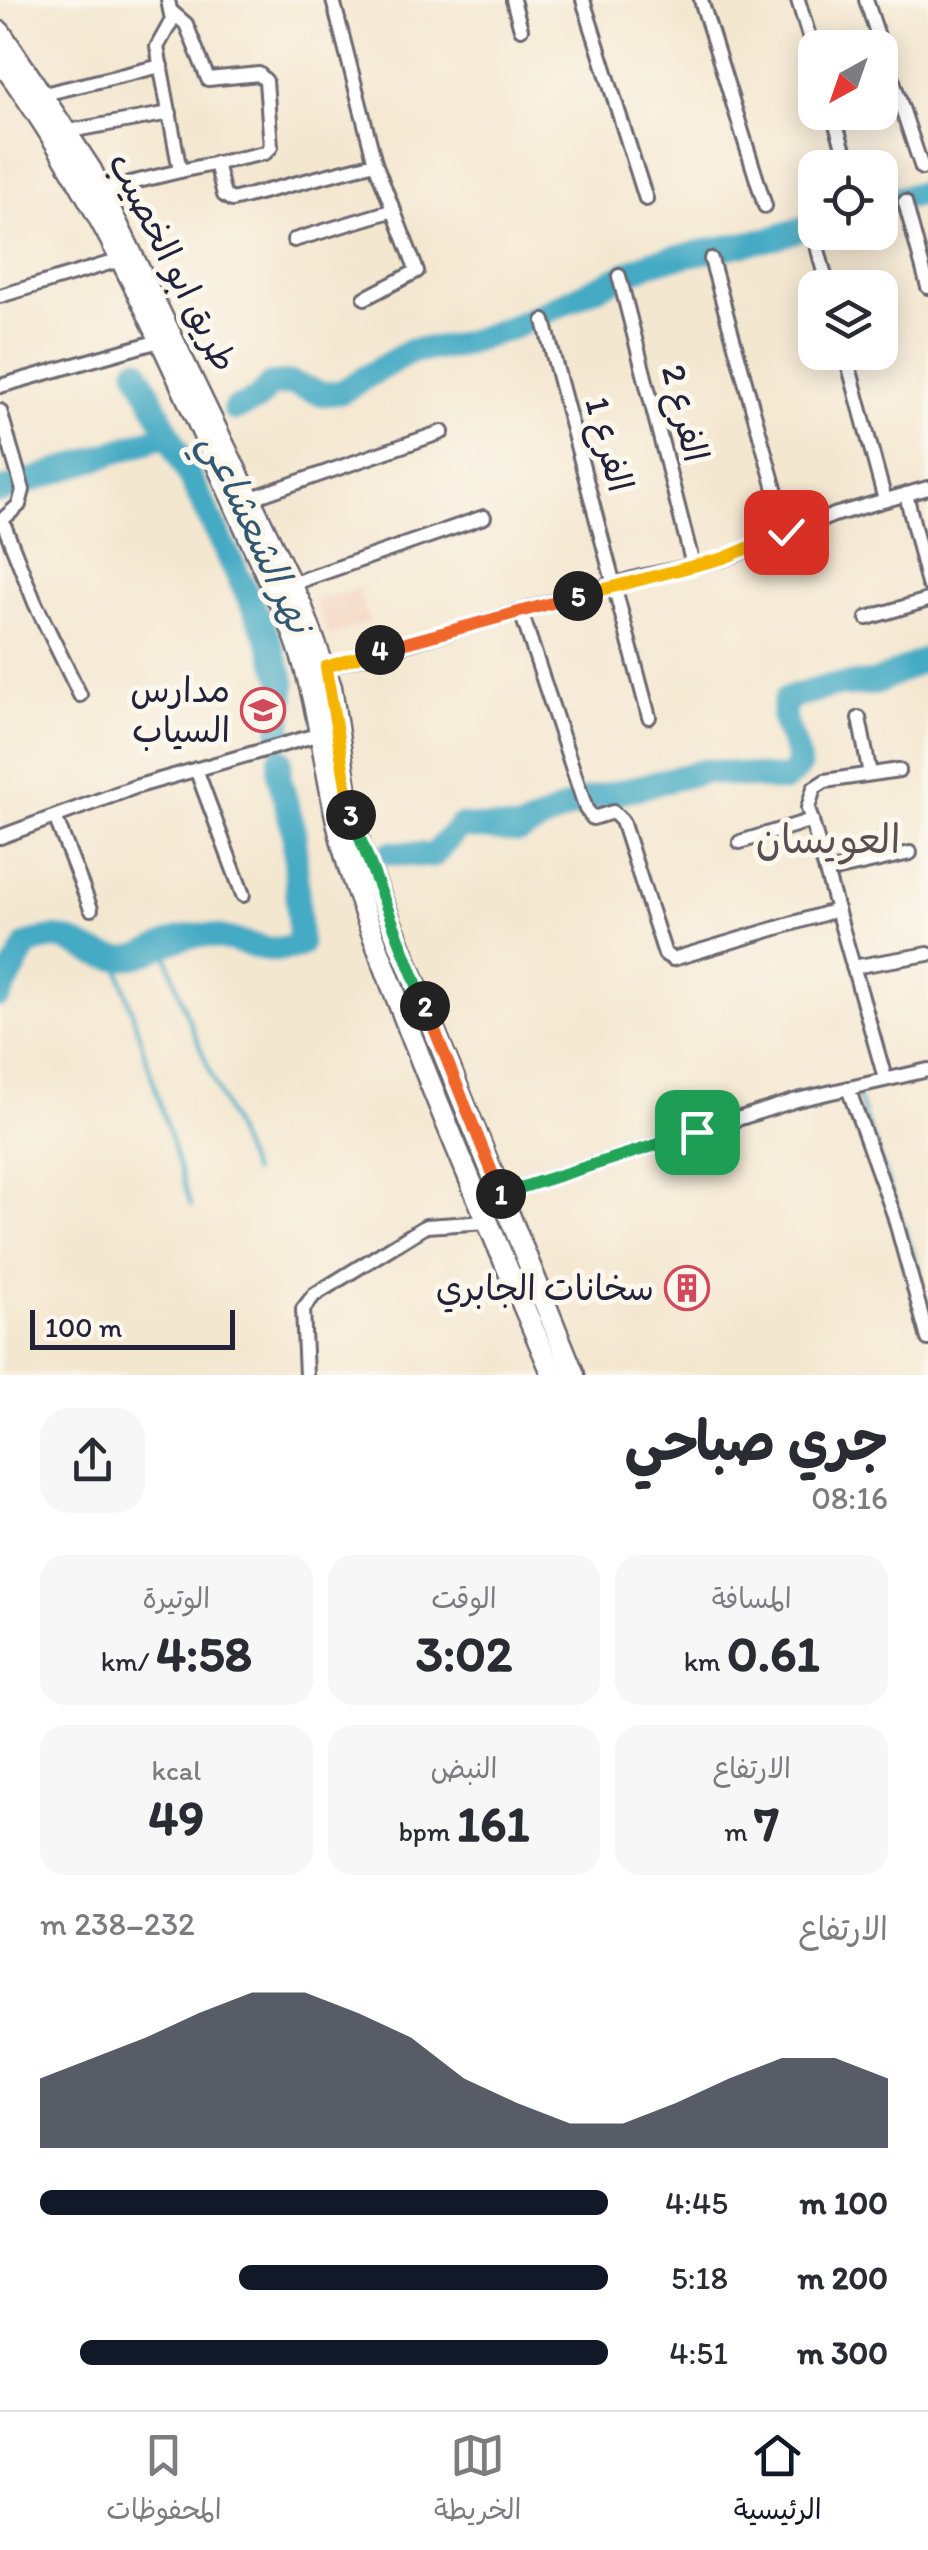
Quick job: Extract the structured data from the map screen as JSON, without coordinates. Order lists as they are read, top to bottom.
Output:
{
  "streets": {
    "main road": ["طريق ابو الخصيب"],
    "street": ["الفرع 2", "الفرع 1"]
  },
  "districts": ["العويسان"],
  "water": ["نهر الشعشاعي"],
  "places": {
    "school or university": ["مدارس السياب"],
    "building": ["سخانات الجابري"]
  },
  "scale_bar": "100 m",
  "north": "bottom left",
  "page": {
    "pins": [
      "5",
      "4",
      "3",
      "2",
      "1"
    ],
    "scale": "100 m",
    "heading": ["جري صباحي", "08:16"],
    "stats": [
      ["المسافة", "0.61 km"],
      ["الوقت", "3:02"],
      ["الوتيرة", "4:58 /km"],
      ["الارتفاع", "7 m"],
      ["النبض", "161 bpm"],
      ["kcal", "49"]
    ],
    "chart": ["الارتفاع", "232–238 m"],
    "list": [
      {
        "name": "100 m",
        "note": "4:45"
      },
      {
        "name": "200 m",
        "note": "5:18"
      },
      {
        "name": "300 m",
        "note": "4:51"
      }
    ],
    "tabs": ["الرئيسية", "الخريطة", "المحفوظات"]
  }
}
